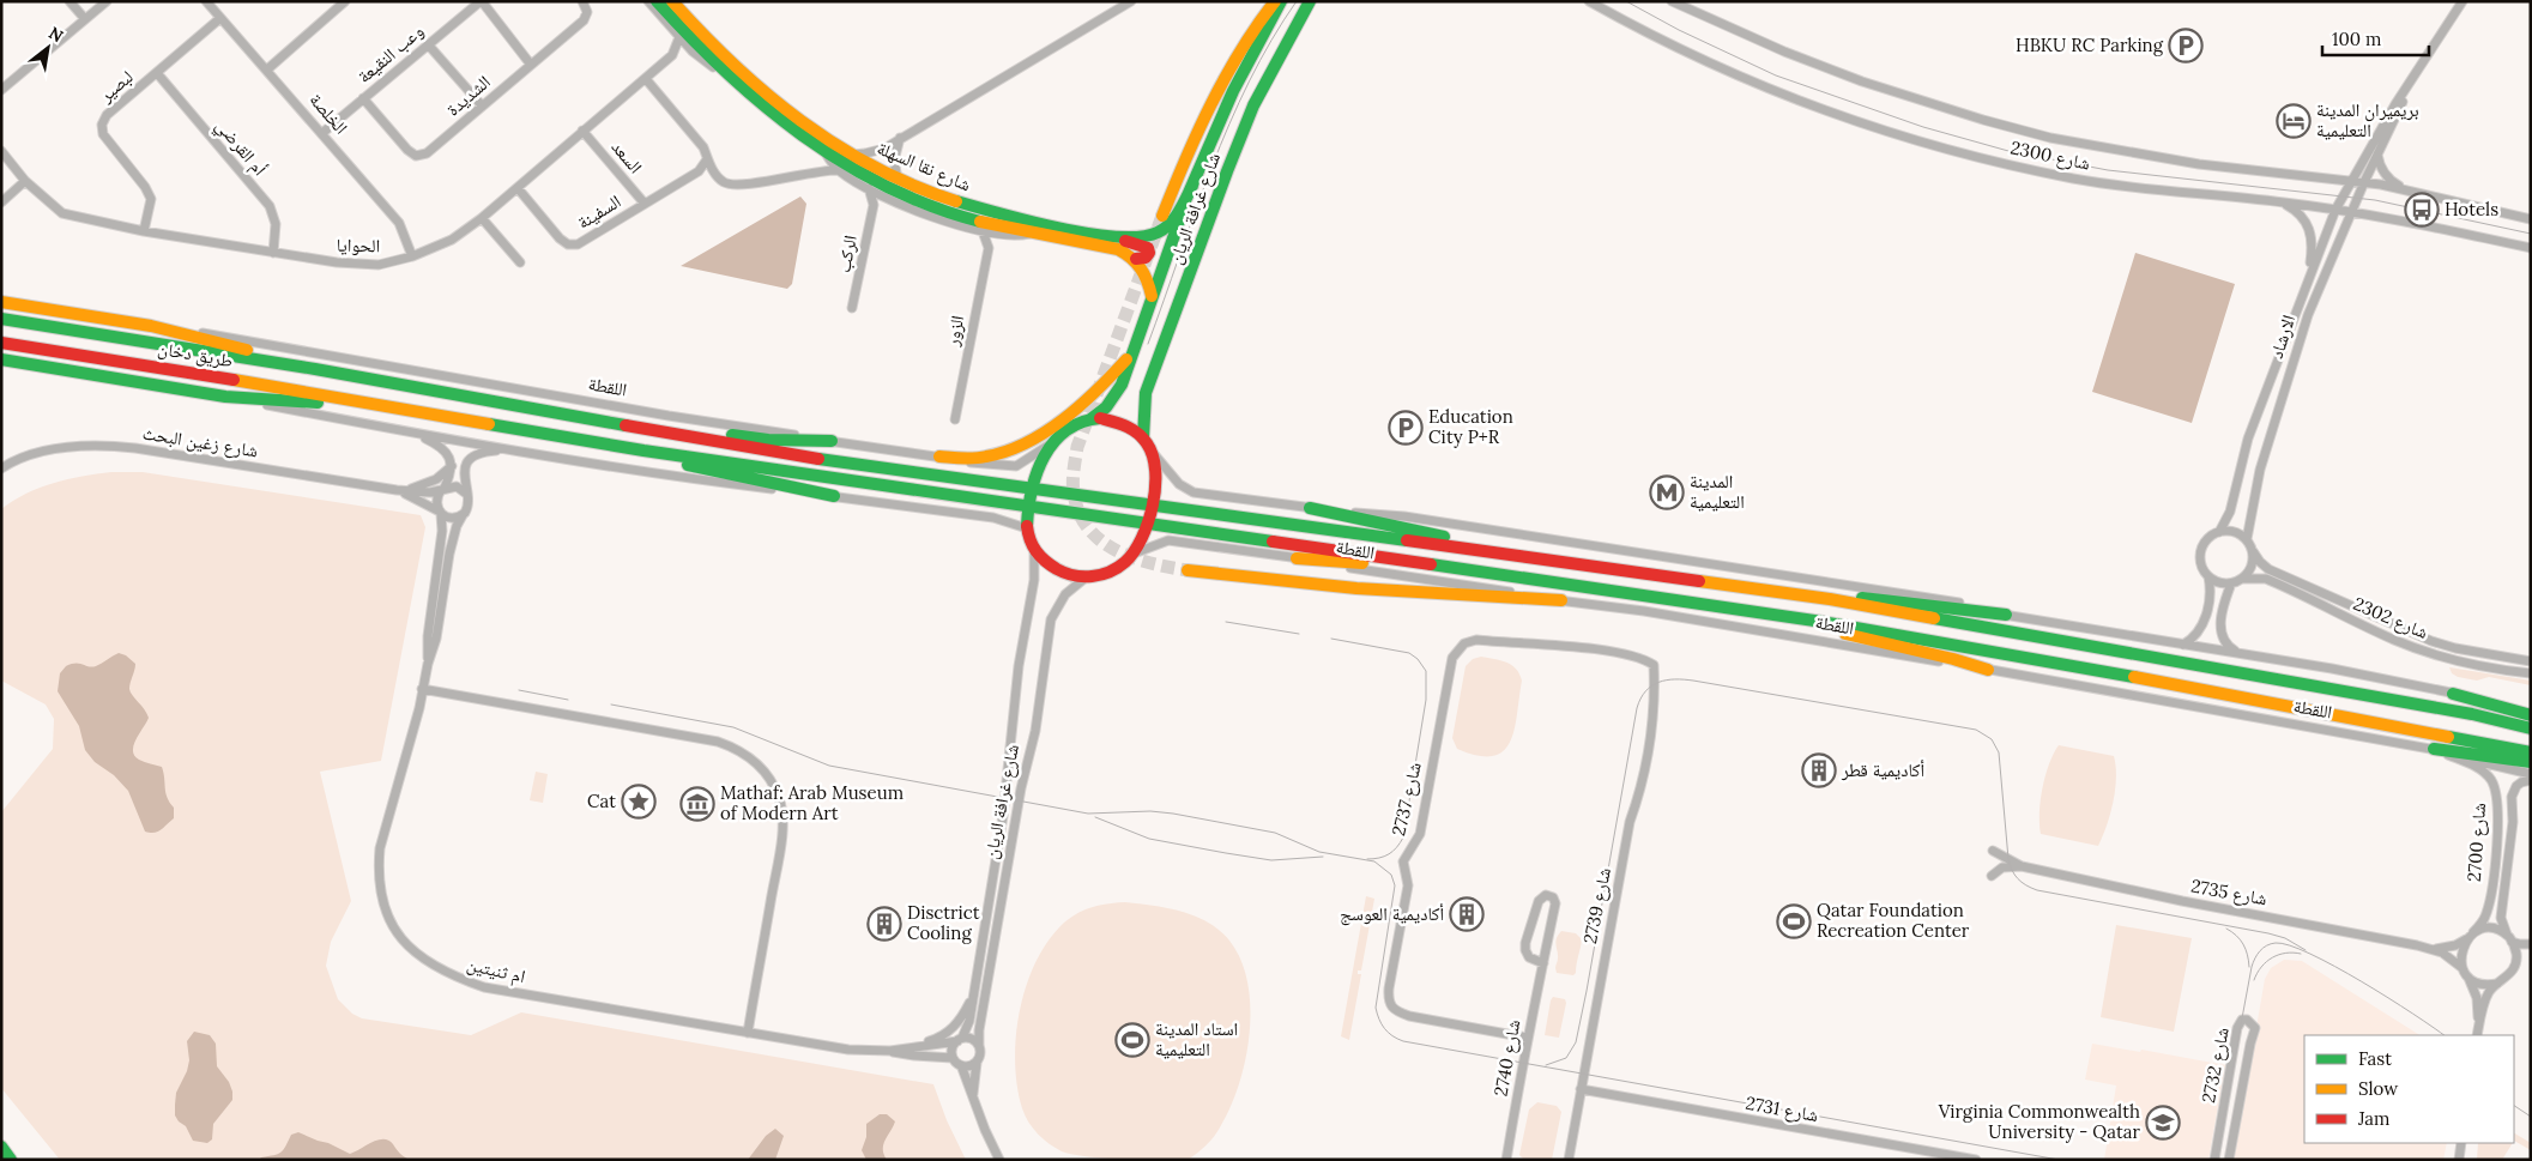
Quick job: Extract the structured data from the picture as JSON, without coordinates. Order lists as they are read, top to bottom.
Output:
{
  "streets": {
    "main road": [
      "شارع نقا السهلة",
      "شارع غرافة الريان",
      "طريق دخان",
      "اللقطة"
    ],
    "street": [
      "وعب النقيعة",
      "لبصير",
      "الشديدة",
      "الخلصة",
      "أم القرضي",
      "شارع 2300",
      "السعد",
      "السفينة",
      "الحوايا",
      "الركب",
      "الزور",
      "الارشاد",
      "شارع زغين البحث",
      "شارع 2302",
      "شارع 2737",
      "شارع 2700",
      "شارع 2735",
      "شارع 2739",
      "ام ثنيتين",
      "شارع 2740",
      "شارع 2732",
      "شارع 2731"
    ]
  },
  "crossings": [
    ["وعب النقيعة", "الشديدة"],
    ["وعب النقيعة", "الخلصة"],
    ["لبصير", "الخلصة"],
    ["لبصير", "أم القرضي"],
    ["لبصير", "الحوايا"],
    ["الخلصة", "الحوايا"],
    ["أم القرضي", "الحوايا"],
    ["شارع 2300", "الارشاد"],
    ["السعد", "السفينة"],
    ["السعد", "الحوايا"],
    ["شارع نقا السهلة", "شارع غرافة الريان"],
    ["شارع نقا السهلة", "الركب"],
    ["شارع غرافة الريان", "اللقطة"],
    ["شارع غرافة الريان", "ام ثنيتين"],
    ["السفينة", "الحوايا"],
    ["الارشاد", "شارع 2302"],
    ["طريق دخان", "اللقطة"],
    ["اللقطة", "شارع 2700"],
    ["شارع زغين البحث", "ام ثنيتين"],
    ["شارع 2737", "شارع 2739"],
    ["شارع 2737", "شارع 2740"],
    ["شارع 2700", "شارع 2735"],
    ["شارع 2739", "شارع 2731"]
  ],
  "places": {
    "parking": ["HBKU RC Parking", "Education City P+R"],
    "hotel": ["بريميران المدينة التعليمية"],
    "bus stop": ["Hotels"],
    "metro station": ["المدينة التعليمية"],
    "building": ["أكاديمية قطر", "أكاديمية العوسج", "Disctrict Cooling"],
    "place": ["Cat"],
    "museum": ["Mathaf: Arab Museum of Modern Art"],
    "sports": ["Qatar Foundation Recreation Center", "استاد المدينة التعليمية"],
    "school or university": ["Virginia Commonwealth University - Qatar"]
  },
  "legend": ["Fast", "Slow", "Jam"],
  "scale_bar": "100 m",
  "north": "top right"
}
